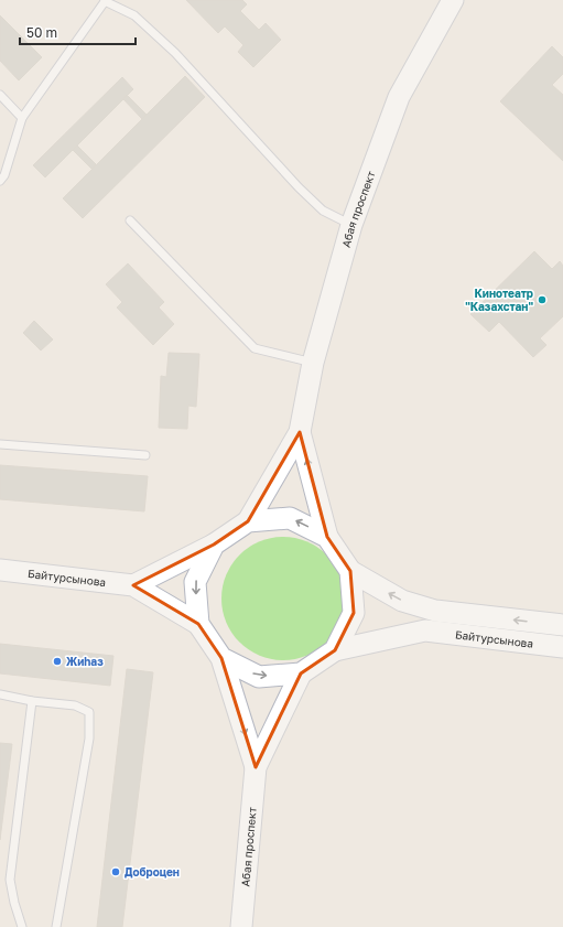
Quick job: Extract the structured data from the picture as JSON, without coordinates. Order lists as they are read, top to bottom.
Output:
{
  "streets": {
    "street": ["Абая проспект", "Байтурсынова"]
  },
  "places": ["Кинотеатр \"Казахстан\"", "Жиһаз", "Доброцен"],
  "scale_bar": "50 m"
}
